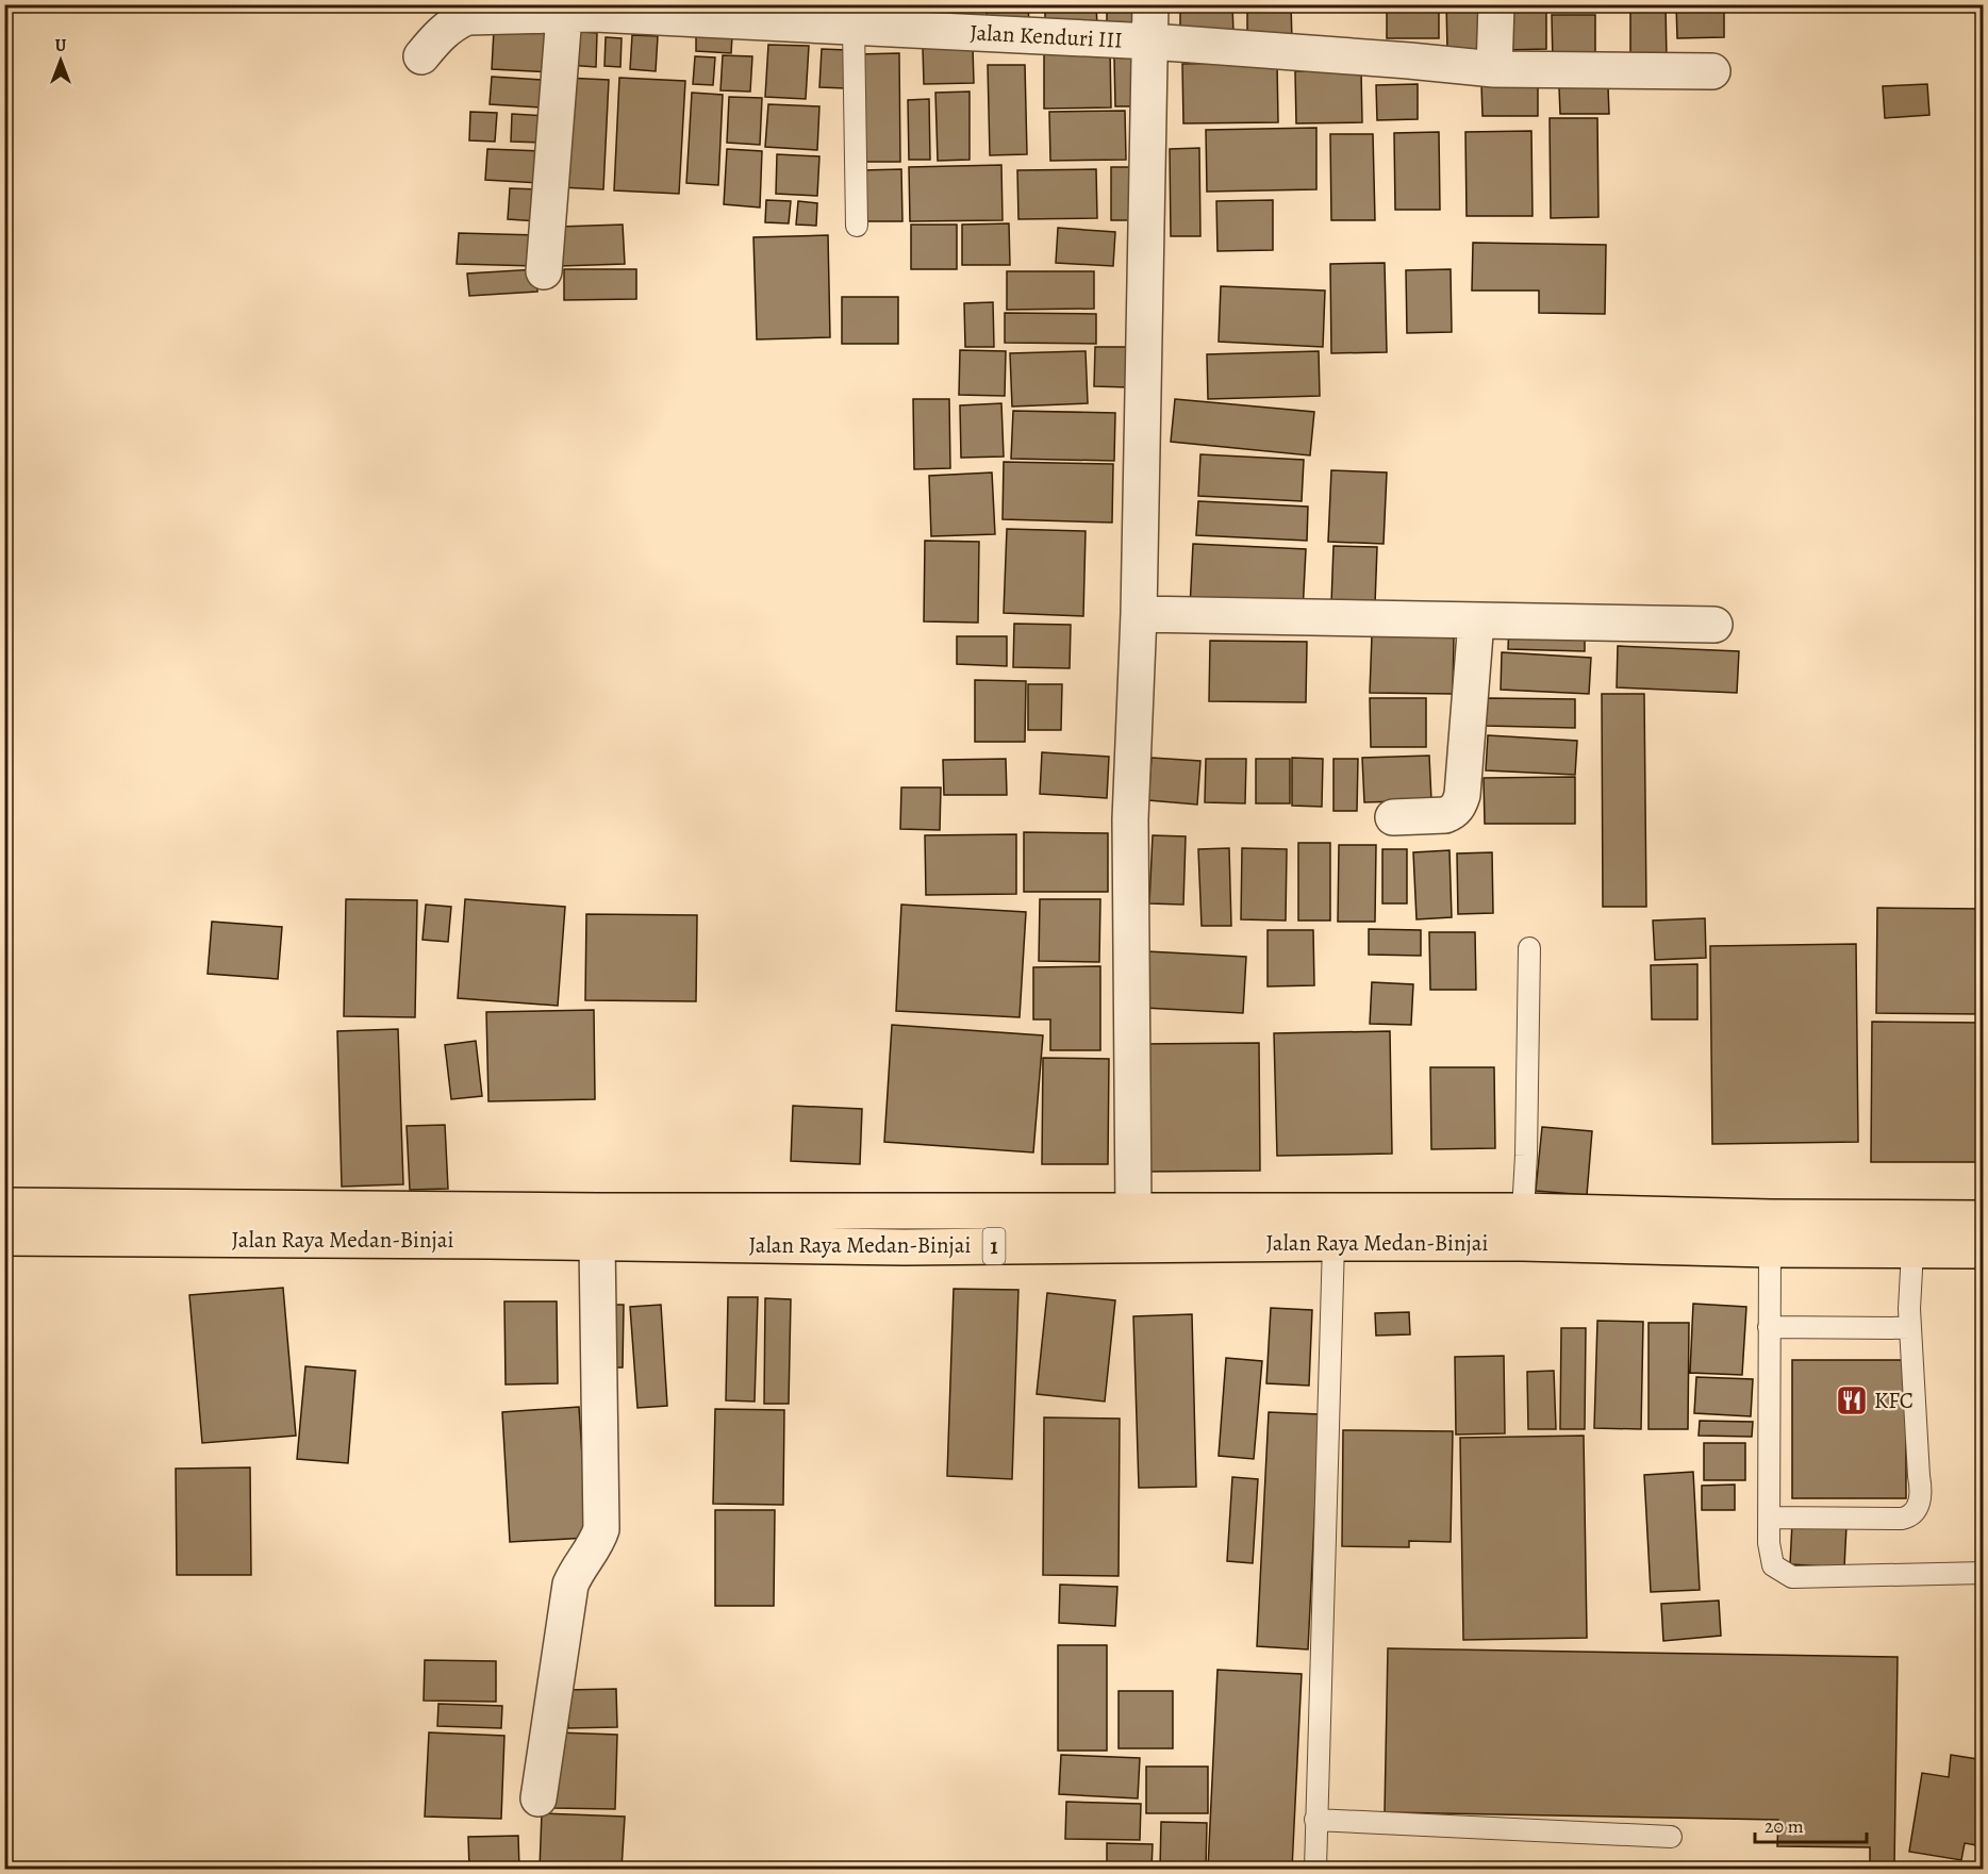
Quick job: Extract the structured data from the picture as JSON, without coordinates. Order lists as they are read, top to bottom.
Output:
{
  "streets": {
    "highway": ["Jalan Raya Medan-Binjai", "1"],
    "street": ["Jalan Kenduri III"]
  },
  "places": {
    "restaurant": ["KFC"]
  },
  "scale_bar": "20 m",
  "north": "top"
}
